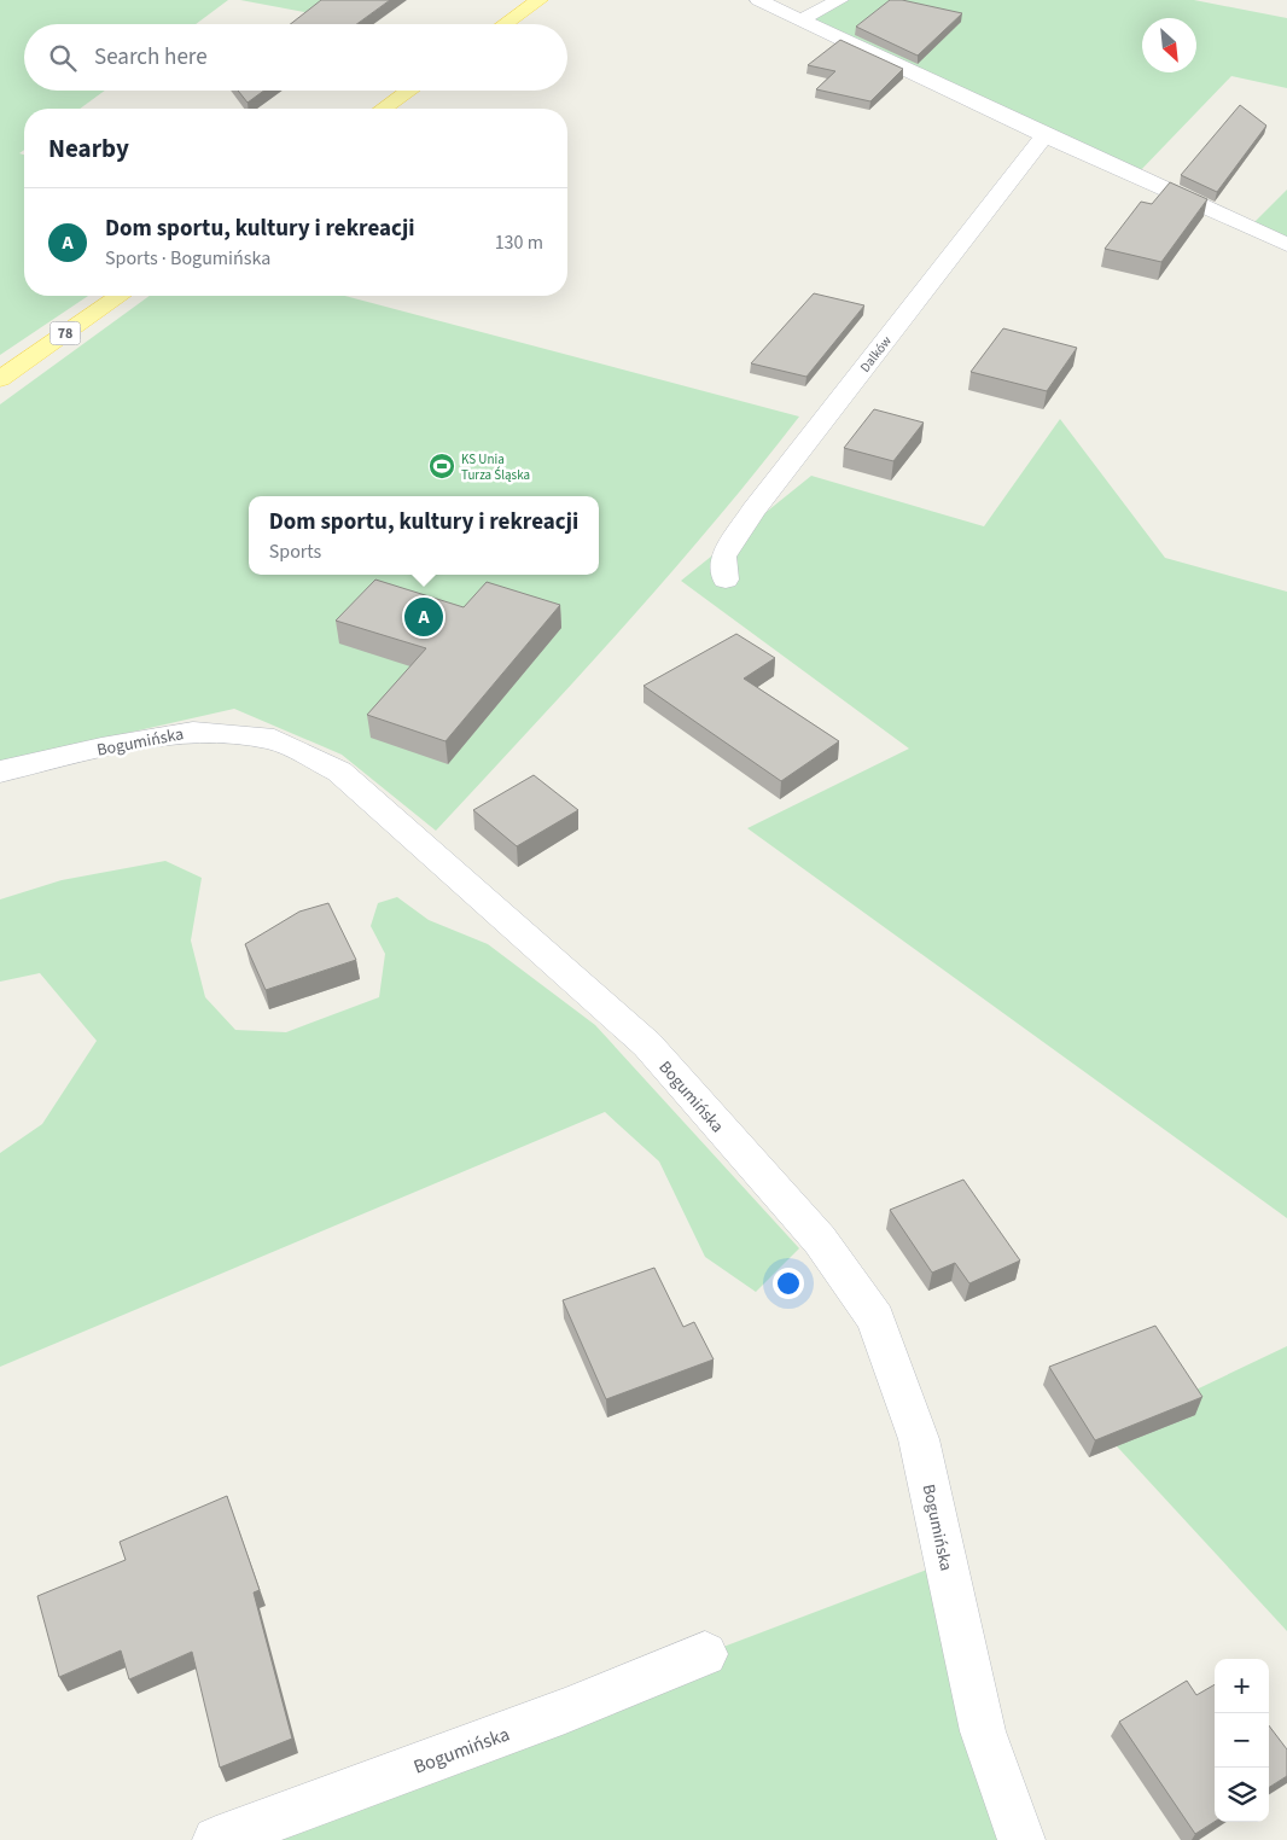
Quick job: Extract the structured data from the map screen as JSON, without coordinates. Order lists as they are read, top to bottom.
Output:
{
  "streets": {
    "main road": ["78"],
    "street": ["Dalków", "Bogumińska"]
  },
  "places": {
    "sports": ["KS Unia Turza Śląska"]
  },
  "north": "bottom right",
  "page": {
    "search": "Search here",
    "heading": "Nearby",
    "list": [
      {
        "mark": "A",
        "name": "Dom sportu, kultury i rekreacji",
        "note": "Sports · Bogumińska",
        "value": "130 m"
      }
    ],
    "popup": ["Dom sportu, kultury i rekreacji", "Sports"],
    "pins": "A",
    "map_buttons": ["+", "−"]
  }
}
